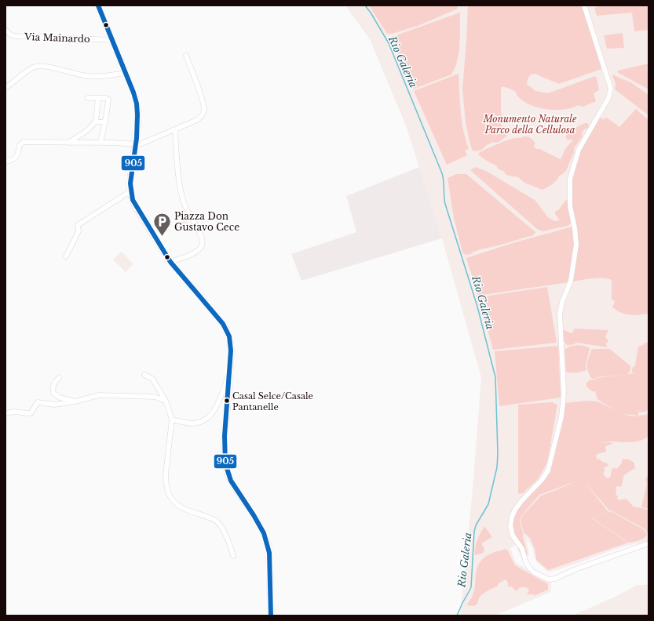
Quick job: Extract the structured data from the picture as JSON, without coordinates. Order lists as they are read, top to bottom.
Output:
{
  "streets": {
    "street": ["Via Mainardo"]
  },
  "water": ["Rio Galeria"],
  "parks": ["Monumento Naturale Parco della Cellulosa"],
  "places": {
    "parking": ["Piazza Don Gustavo Cece"],
    "other": ["Casal Selce/Casale Pantanelle"]
  },
  "lines": ["transit line 905"]
}
